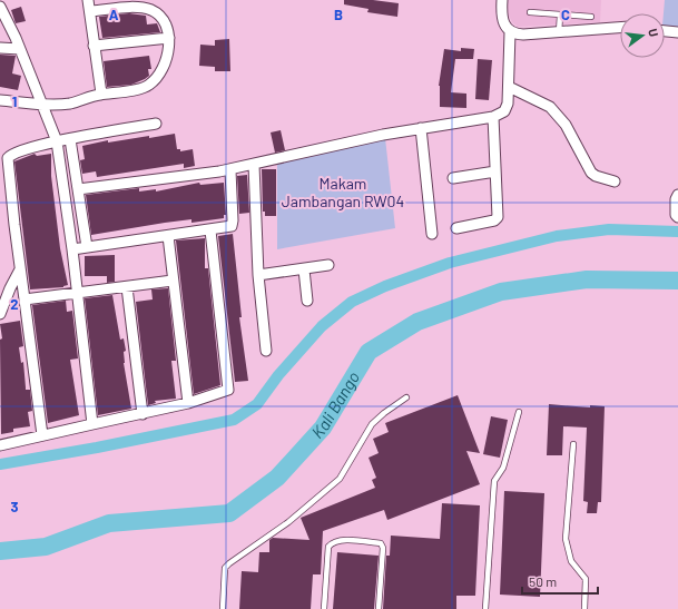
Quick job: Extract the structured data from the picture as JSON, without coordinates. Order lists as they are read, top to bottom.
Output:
{
  "water": ["Kali Bango"],
  "parks": ["Makam Jambangan RW04"],
  "scale_bar": "50 m",
  "north": "right",
  "grid": {
    "columns": ["A", "B", "C"],
    "rows": ["1", "2", "3"]
  }
}
